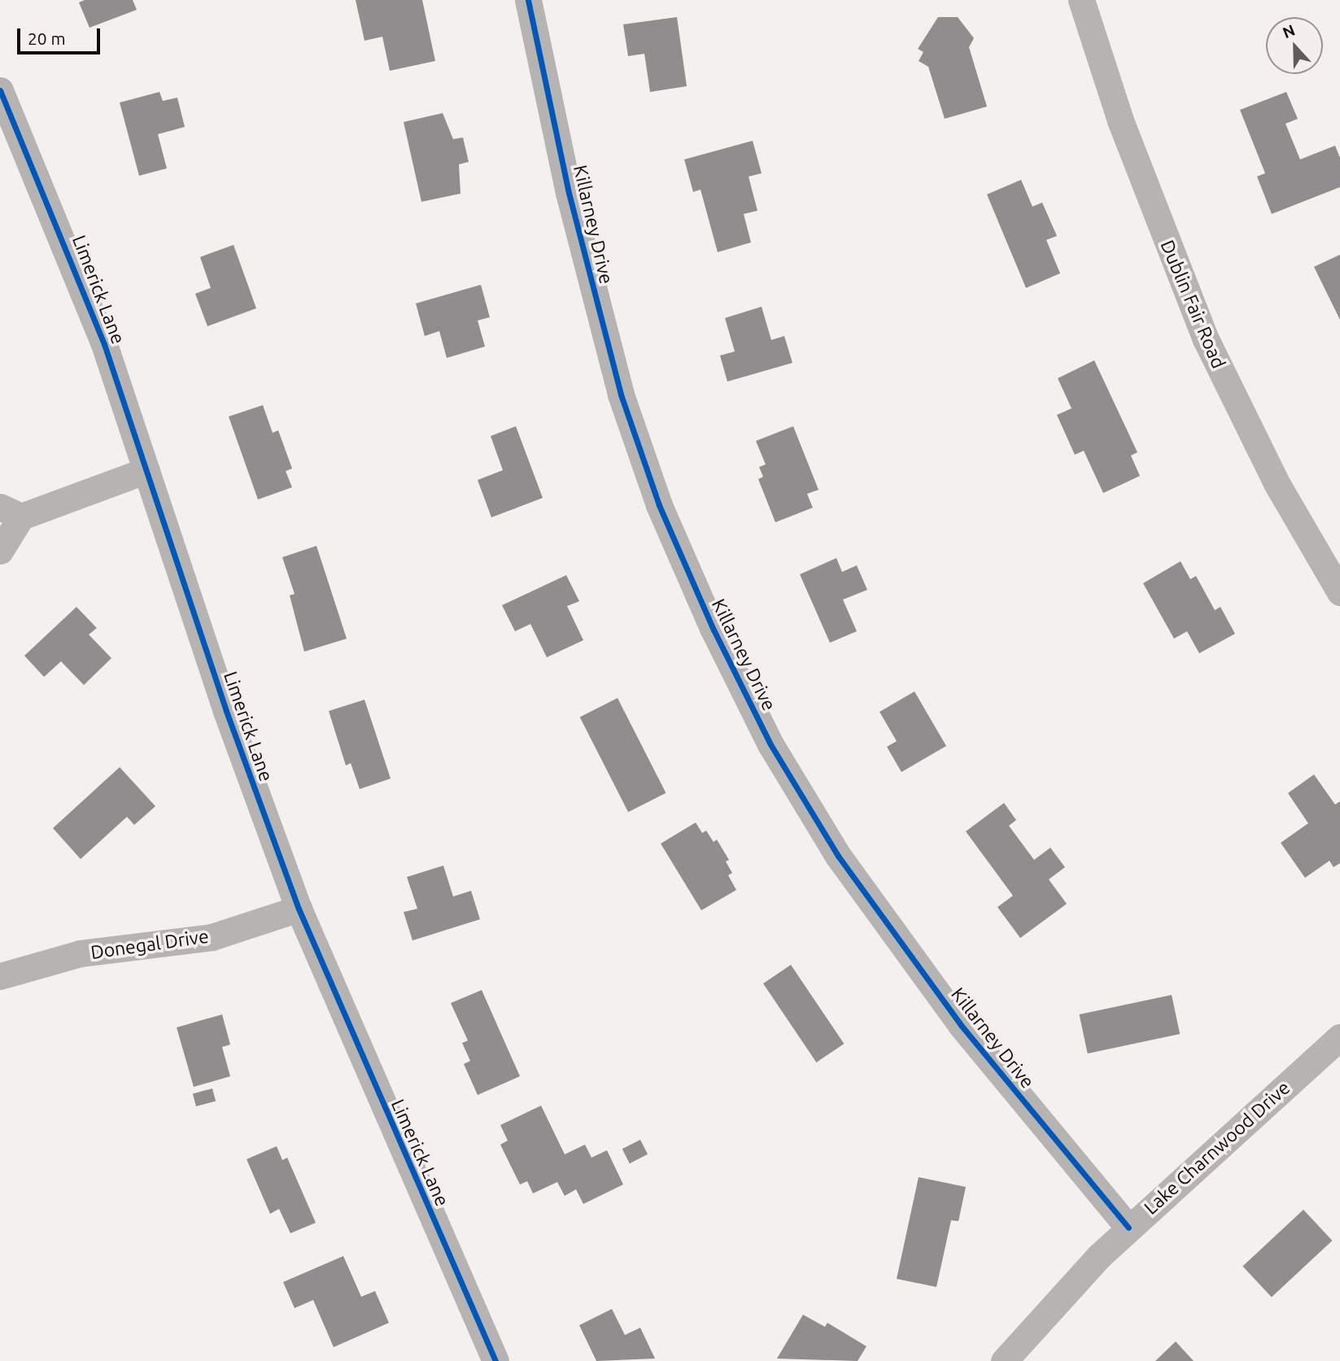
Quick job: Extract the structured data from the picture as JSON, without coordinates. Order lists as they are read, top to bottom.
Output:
{
  "streets": {
    "street": [
      "Killarney Drive",
      "Limerick Lane",
      "Dublin Fair Road",
      "Donegal Drive",
      "Lake Charnwood Drive"
    ]
  },
  "crossings": [
    ["Killarney Drive", "Lake Charnwood Drive"],
    ["Limerick Lane", "Donegal Drive"]
  ],
  "scale_bar": "20 m",
  "north": "top"
}
